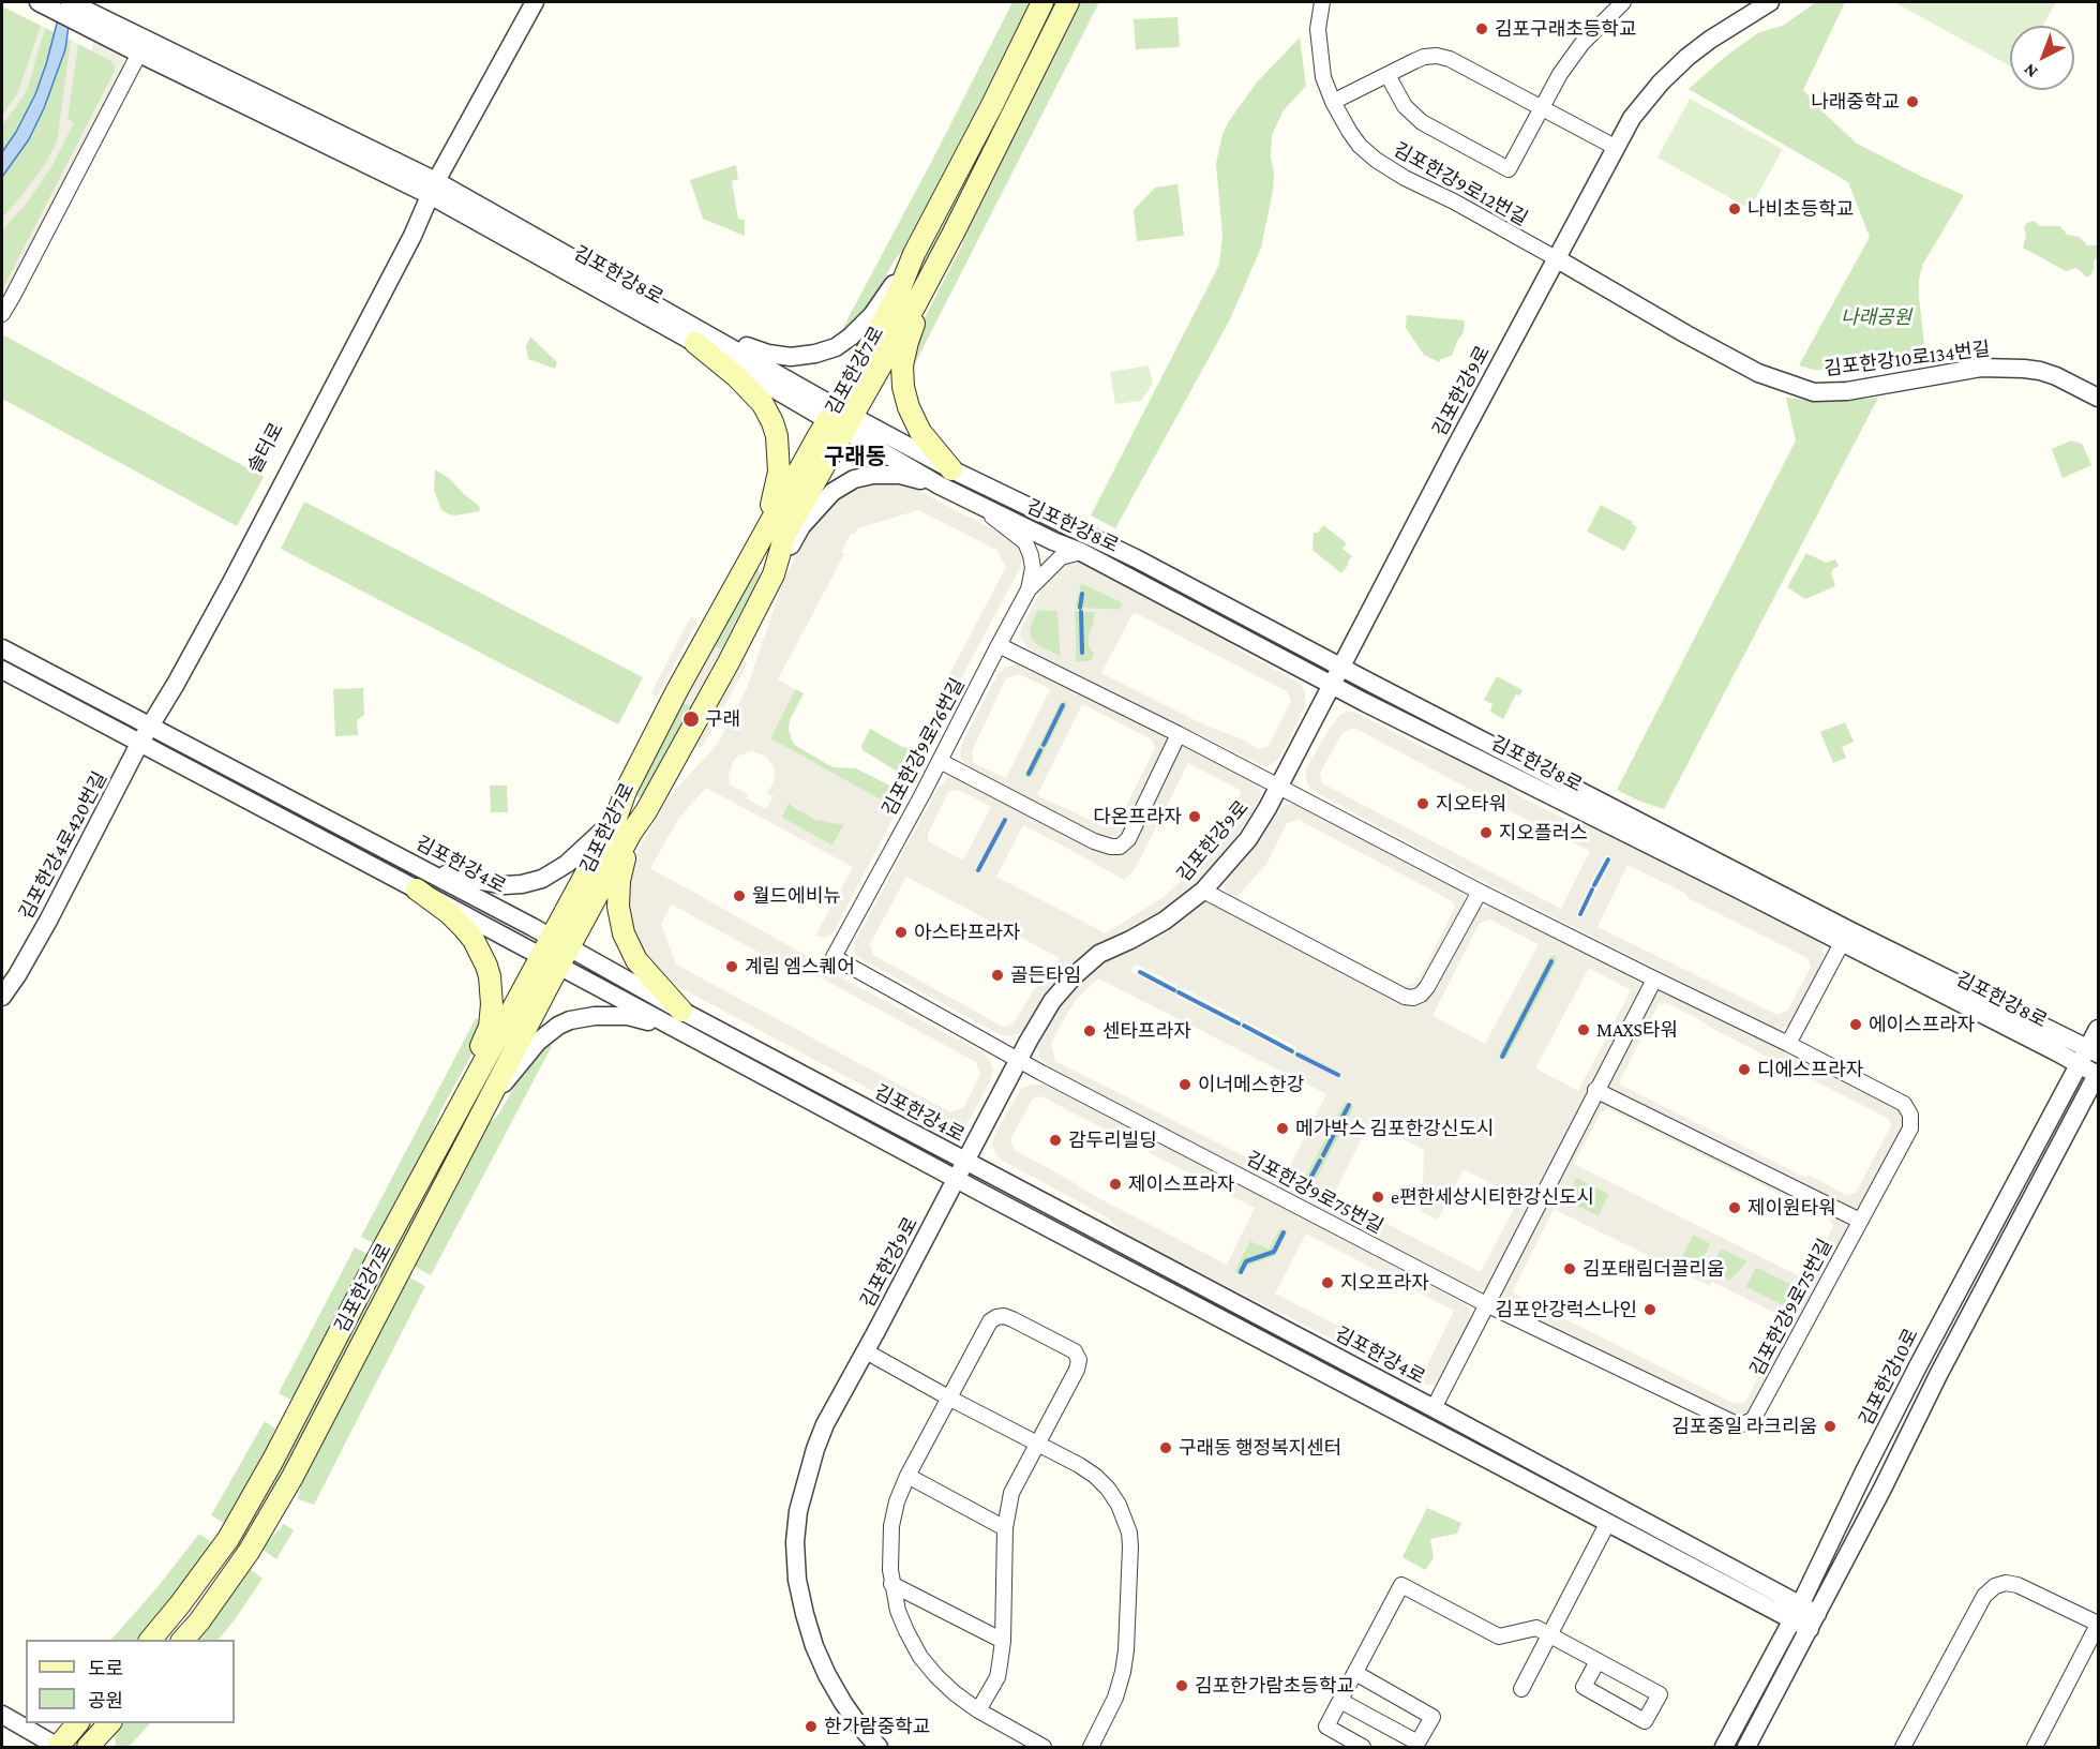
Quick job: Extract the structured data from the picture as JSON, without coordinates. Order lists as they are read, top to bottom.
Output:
{
  "streets": {
    "main road": ["김포한강7로"],
    "street": [
      "김포한강9로12번길",
      "김포한강8로",
      "김포한강10로134번길",
      "김포한강9로",
      "솔터로",
      "김포한강9로76번길",
      "김포한강4로420번길",
      "김포한강4로",
      "김포한강9로75번길",
      "김포한강10로"
    ]
  },
  "crossings": [
    ["김포한강9로12번길", "김포한강10로134번길"],
    ["김포한강9로12번길", "김포한강9로"],
    ["김포한강8로", "김포한강7로"],
    ["김포한강8로", "김포한강9로"],
    ["김포한강8로", "솔터로"],
    ["김포한강8로", "김포한강10로"],
    ["김포한강10로134번길", "김포한강9로"],
    ["김포한강7로", "김포한강4로"],
    ["김포한강9로", "김포한강9로76번길"],
    ["김포한강9로", "김포한강4로"],
    ["김포한강9로", "김포한강9로75번길"],
    ["솔터로", "김포한강4로420번길"],
    ["솔터로", "김포한강4로"],
    ["김포한강9로76번길", "김포한강9로75번길"],
    ["김포한강4로420번길", "김포한강4로"],
    ["김포한강4로", "김포한강10로"]
  ],
  "districts": ["구래동"],
  "parks": ["나래공원"],
  "places": [
    "김포구래초등학교",
    "나래중학교",
    "나비초등학교",
    "구래",
    "지오타워",
    "다온프라자",
    "지오플러스",
    "월드에비뉴",
    "아스타프라자",
    "계림 엠스퀘어",
    "골든타임",
    "에이스프라자",
    "MAXS타워",
    "센타프라자",
    "디에스프라자",
    "이너메스한강",
    "메가박스 김포한강신도시",
    "감두리빌딩",
    "제이스프라자",
    "e편한세상시티한강신도시",
    "제이원타워",
    "김포태림더끌리움",
    "지오프라자",
    "김포안강럭스나인",
    "김포중일 라크리움",
    "구래동 행정복지센터",
    "김포한가람초등학교",
    "한가람중학교"
  ],
  "legend": ["도로", "공원"],
  "north": "bottom left"
}
